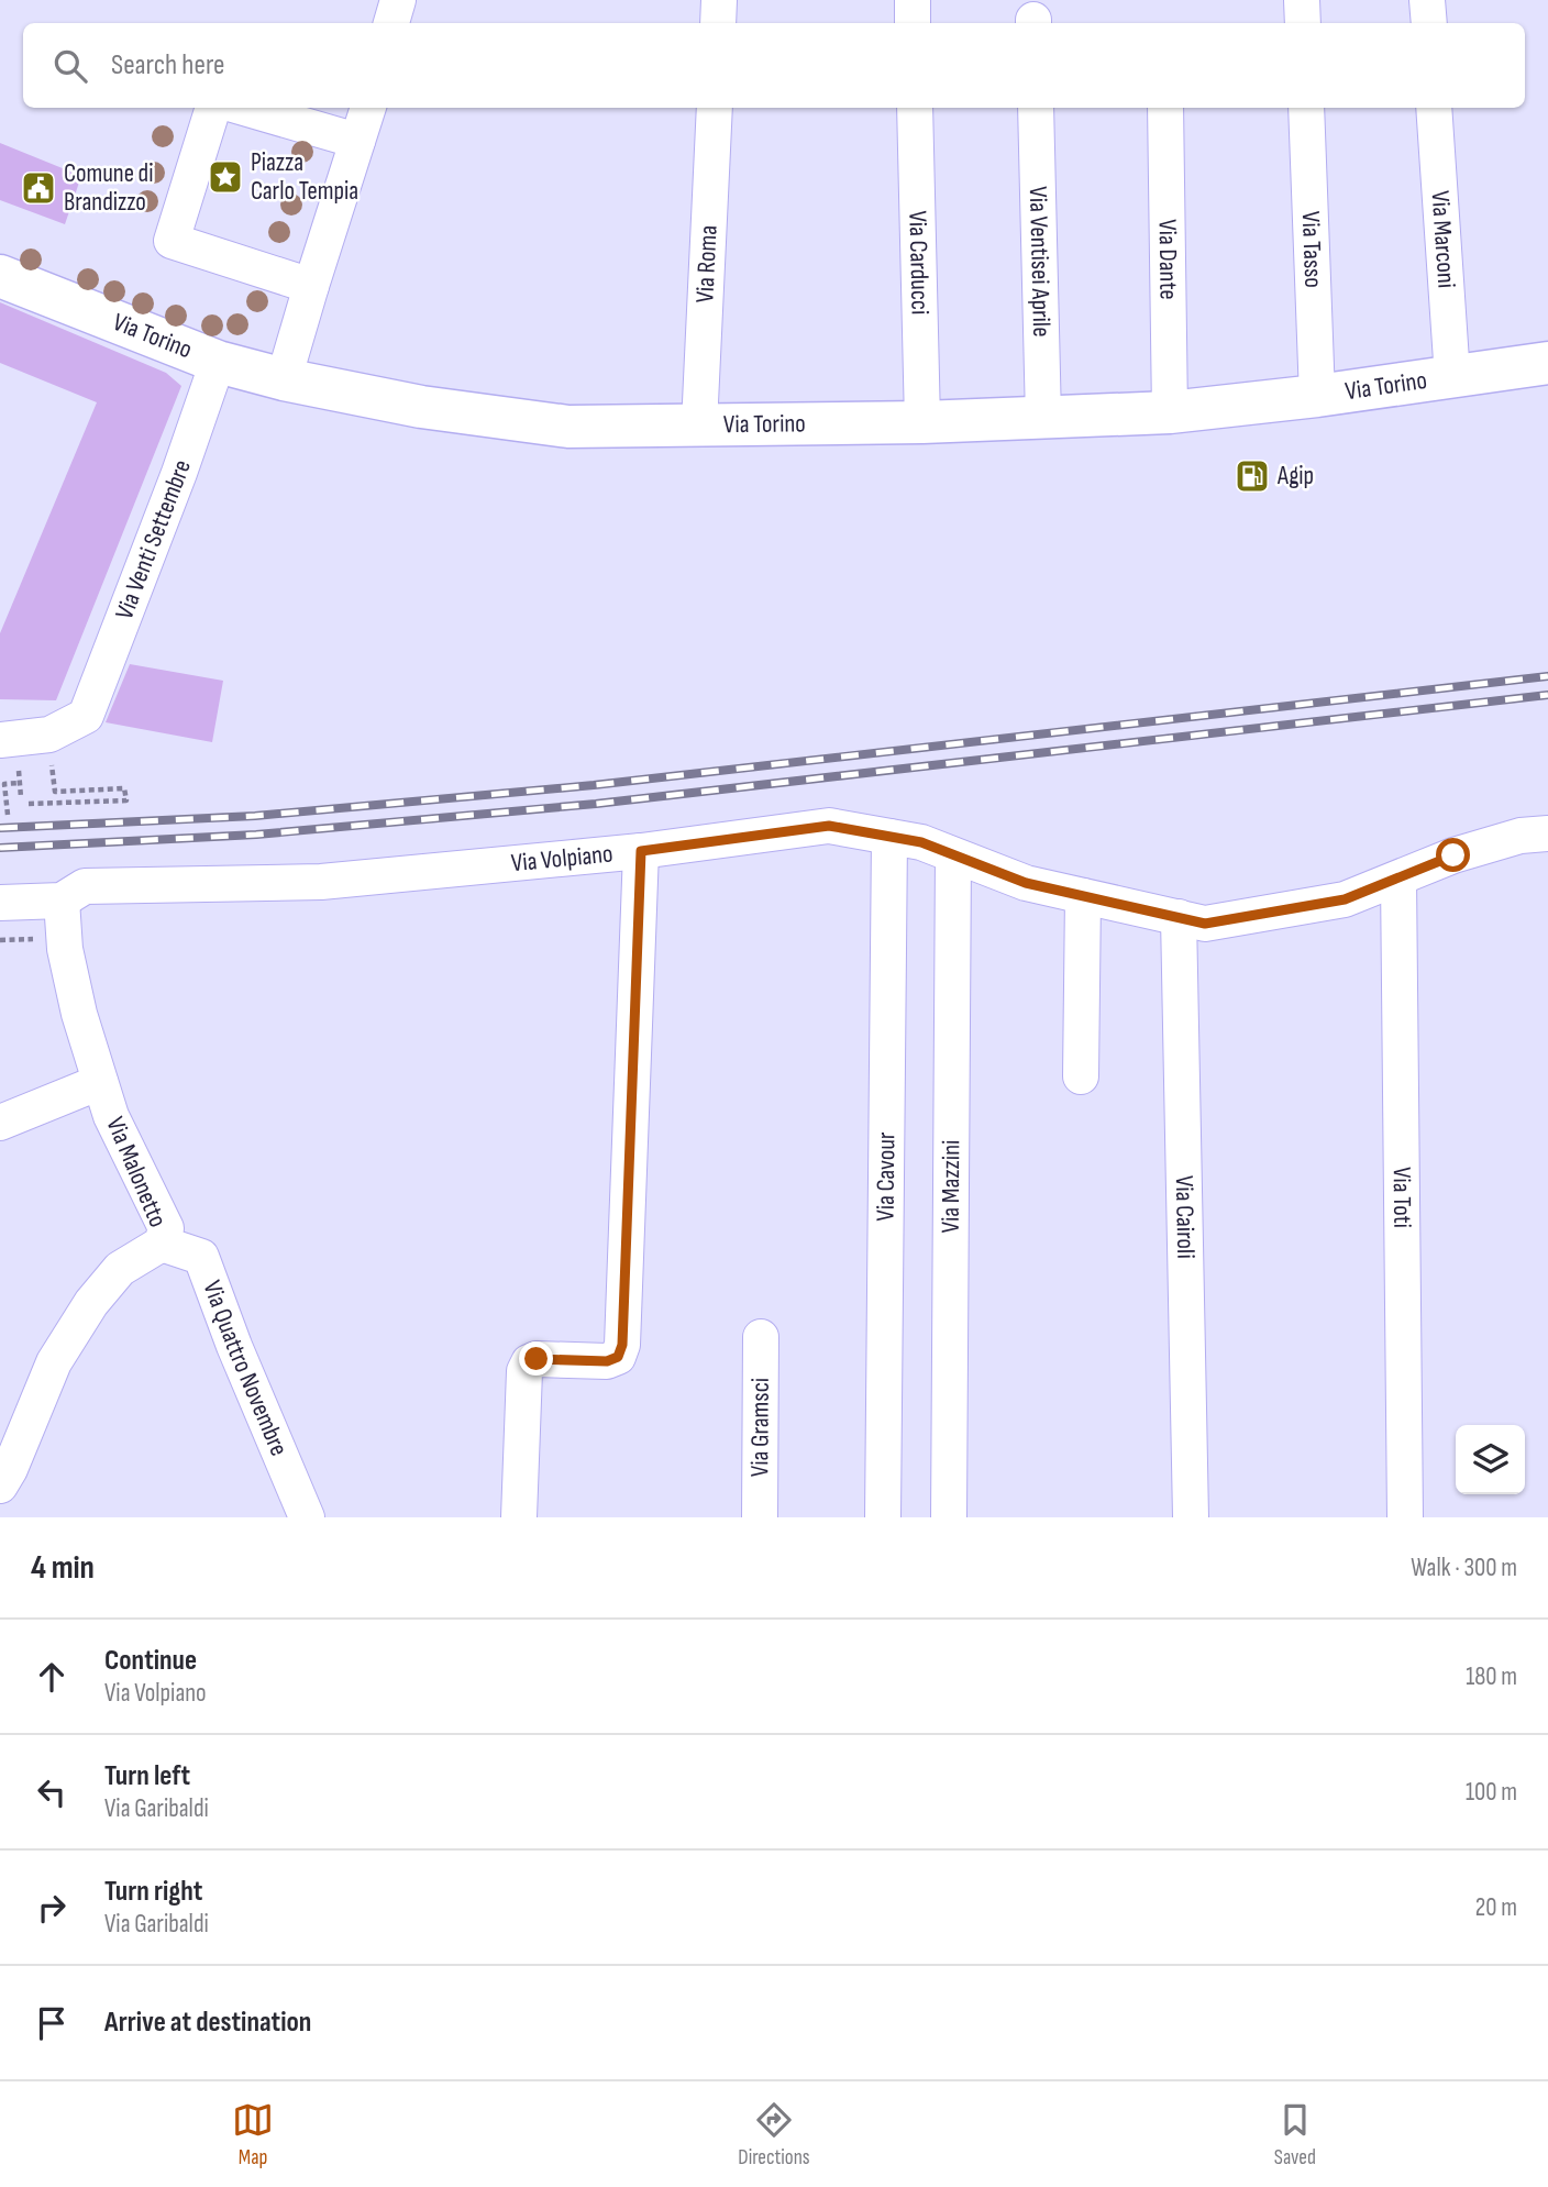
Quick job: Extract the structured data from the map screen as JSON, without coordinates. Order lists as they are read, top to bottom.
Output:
{
  "streets": {
    "main road": ["Via Torino"],
    "street": [
      "Via Marconi",
      "Via Tasso",
      "Via Dante",
      "Via Ventisei Aprile",
      "Via Carducci",
      "Via Roma",
      "Via Venti Settembre",
      "Via Volpiano",
      "Via Malonetto",
      "Via Cavour",
      "Via Mazzini",
      "Via Toti",
      "Via Cairoli",
      "Via Quattro Novembre",
      "Via Gramsci"
    ]
  },
  "crossings": [
    ["Via Marconi", "Via Torino"],
    ["Via Tasso", "Via Torino"],
    ["Via Dante", "Via Torino"],
    ["Via Ventisei Aprile", "Via Torino"],
    ["Via Carducci", "Via Torino"],
    ["Via Roma", "Via Torino"],
    ["Via Torino", "Via Venti Settembre"],
    ["Via Volpiano", "Via Malonetto"],
    ["Via Volpiano", "Via Cavour"],
    ["Via Volpiano", "Via Mazzini"],
    ["Via Volpiano", "Via Toti"],
    ["Via Volpiano", "Via Cairoli"],
    ["Via Malonetto", "Via Quattro Novembre"]
  ],
  "places": {
    "place": ["Piazza Carlo Tempia"],
    "public building": ["Comune di Brandizzo"],
    "fuel station": ["Agip"]
  },
  "page": {
    "search": "Search here",
    "heading": ["4 min", "Walk · 300 m"],
    "list": [
      ["Continue", "Via Volpiano", "180 m"],
      ["Turn left", "Via Garibaldi", "100 m"],
      ["Turn right", "Via Garibaldi", "20 m"],
      "Arrive at destination"
    ],
    "nav": ["Map", "Directions", "Saved"]
  }
}
